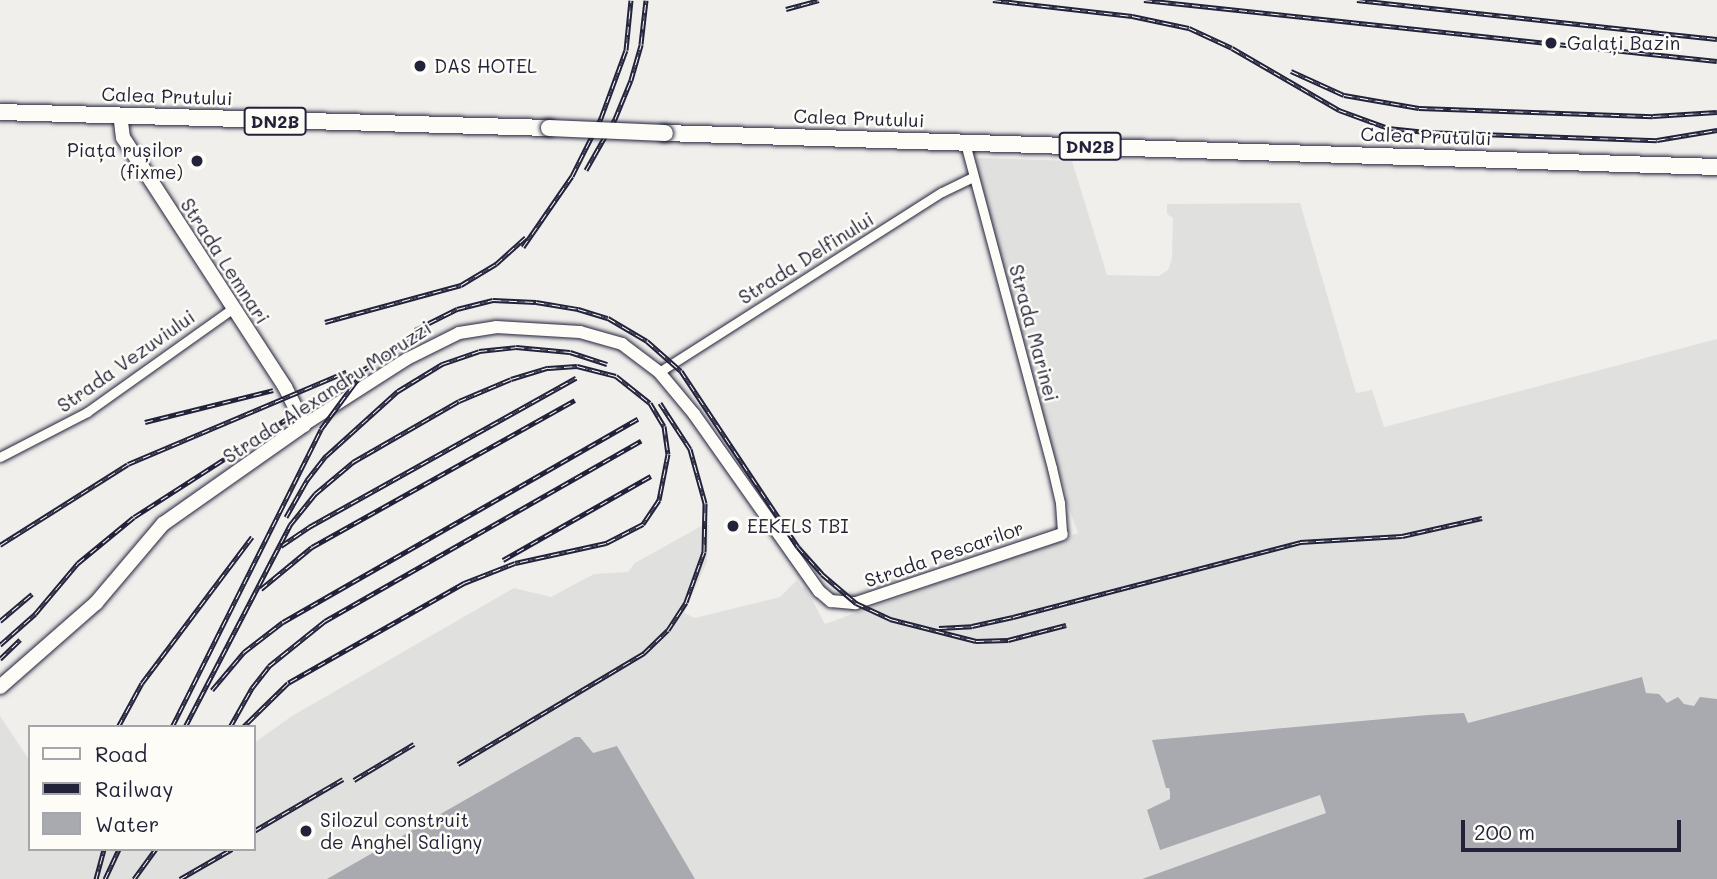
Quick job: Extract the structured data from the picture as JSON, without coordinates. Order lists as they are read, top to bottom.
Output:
{
  "streets": {
    "highway": ["Calea Prutului", "DN2B"],
    "main road": ["Strada Lemnari", "Strada Alexandru Moruzzi"],
    "street": [
      "Strada Delfinului",
      "Strada Marinei",
      "Strada Vezuviului",
      "Strada Pescarilor"
    ]
  },
  "crossings": [
    ["Calea Prutului", "Strada Lemnari"],
    ["Calea Prutului", "Strada Marinei"],
    ["Strada Delfinului", "Strada Marinei"],
    ["Strada Delfinului", "Strada Alexandru Moruzzi"],
    ["Strada Lemnari", "Strada Vezuviului"],
    ["Strada Lemnari", "Strada Alexandru Moruzzi"],
    ["Strada Marinei", "Strada Pescarilor"],
    ["Strada Alexandru Moruzzi", "Strada Pescarilor"]
  ],
  "places": [
    "Galați Bazin",
    "DAS HOTEL",
    "Piața rușilor (fixme)",
    "EEKELS TBI",
    "Silozul construit de Anghel Saligny"
  ],
  "legend": ["Road", "Railway", "Water"],
  "scale_bar": "200 m"
}
